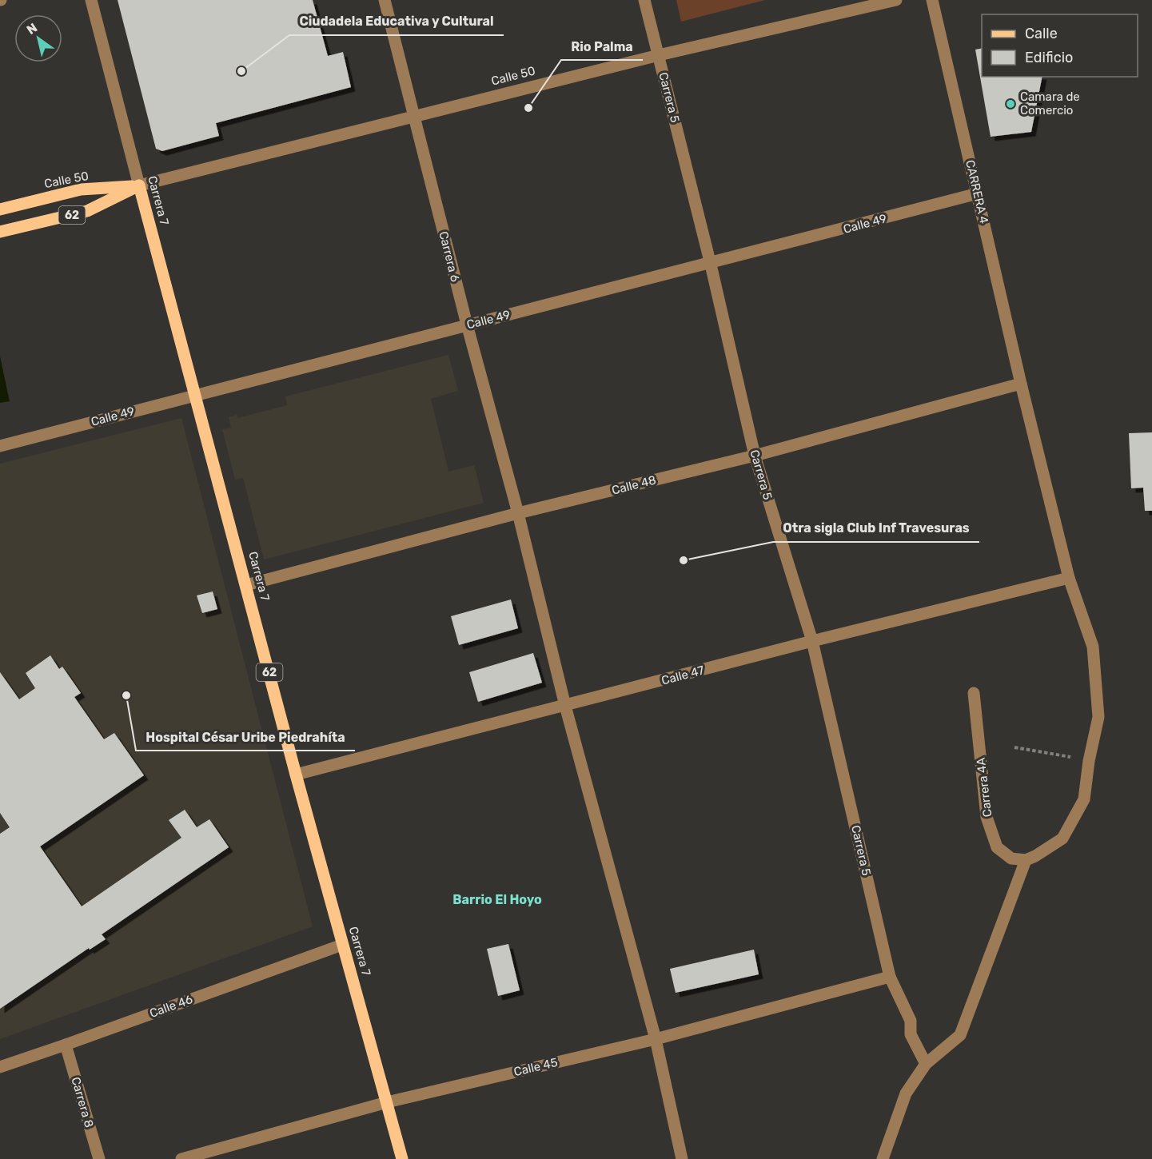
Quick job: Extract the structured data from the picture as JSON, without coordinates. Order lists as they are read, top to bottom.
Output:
{
  "streets": {
    "main road": ["Calle 50", "Carrera 7", "62"],
    "street": [
      "Carrera 5",
      "CARRERA 4",
      "Calle 49",
      "Carrera 6",
      "Calle 48",
      "Calle 47",
      "Carrera 4A",
      "Calle 46",
      "Calle 45",
      "Carrera 8"
    ]
  },
  "crossings": [
    ["Calle 50", "Carrera 5"],
    ["Calle 50", "Carrera 7"],
    ["Calle 50", "Carrera 6"],
    ["Carrera 5", "Calle 49"],
    ["Carrera 5", "Calle 48"],
    ["Carrera 5", "Calle 47"],
    ["Carrera 5", "Calle 45"],
    ["CARRERA 4", "Calle 49"],
    ["CARRERA 4", "Calle 48"],
    ["CARRERA 4", "Calle 47"],
    ["CARRERA 4", "Carrera 4A"],
    ["Carrera 7", "Calle 49"],
    ["Carrera 7", "Calle 48"],
    ["Carrera 7", "Calle 47"],
    ["Carrera 7", "Calle 46"],
    ["Carrera 7", "Calle 45"],
    ["Calle 49", "Carrera 6"],
    ["Carrera 6", "Calle 48"],
    ["Carrera 6", "Calle 47"],
    ["Carrera 6", "Calle 45"],
    ["Calle 46", "Carrera 8"]
  ],
  "districts": ["Barrio El Hoyo"],
  "places": [
    "Ciudadela Educativa y Cultural",
    "Camara de Comercio",
    "Rio Palma",
    "Otra sigla Club Inf Travesuras",
    "Hospital César Uribe Piedrahíta"
  ],
  "legend": ["Calle", "Edificio"],
  "north": "top left"
}
